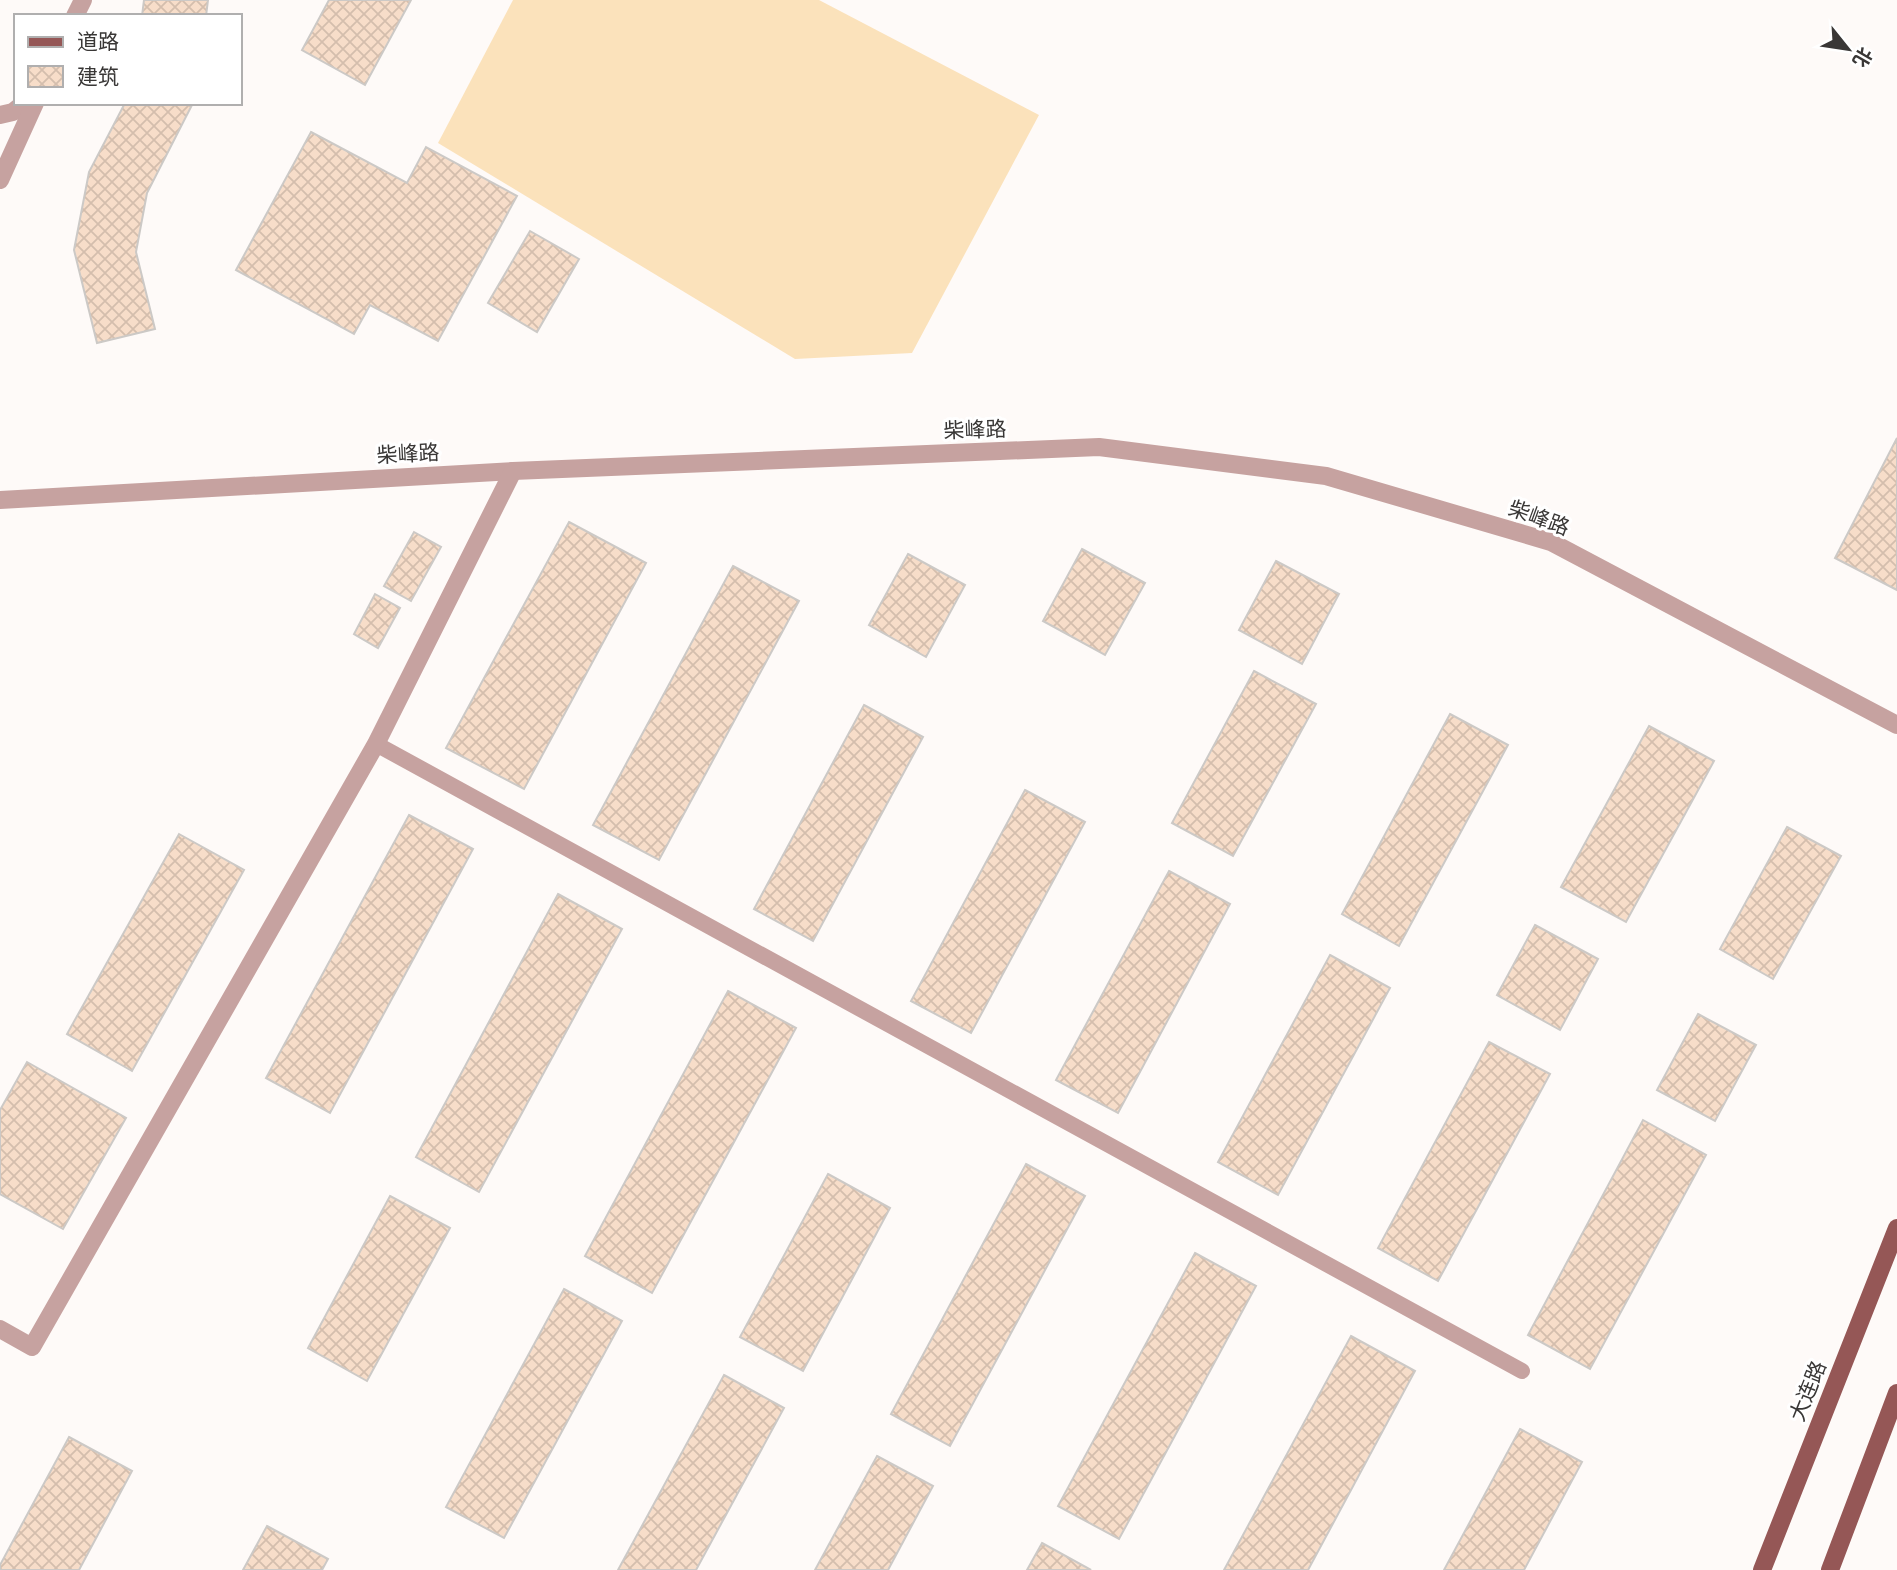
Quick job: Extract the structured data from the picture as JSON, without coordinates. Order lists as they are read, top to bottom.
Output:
{
  "streets": {
    "main road": ["大连路"],
    "street": ["柴峰路"]
  },
  "legend": ["道路", "建筑"],
  "north": "bottom right"
}
